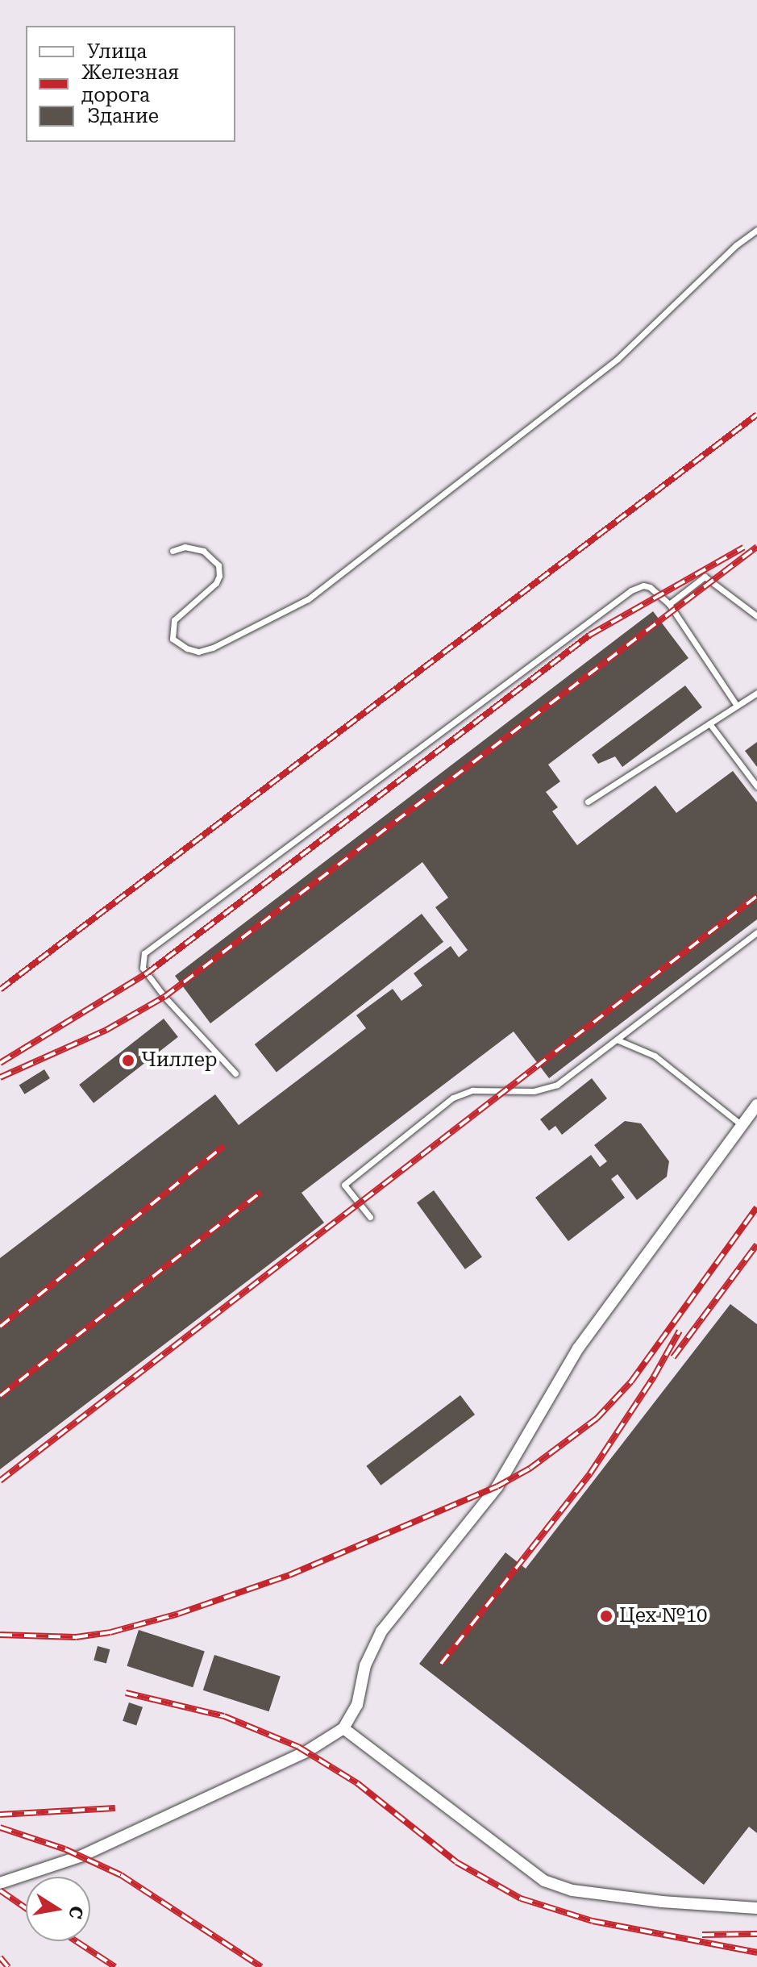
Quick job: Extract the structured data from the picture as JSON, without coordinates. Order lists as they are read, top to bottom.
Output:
{
  "places": ["Чиллер", "Цех №10"],
  "legend": ["Улица", "Железная дорога", "Здание"],
  "north": "right"
}
